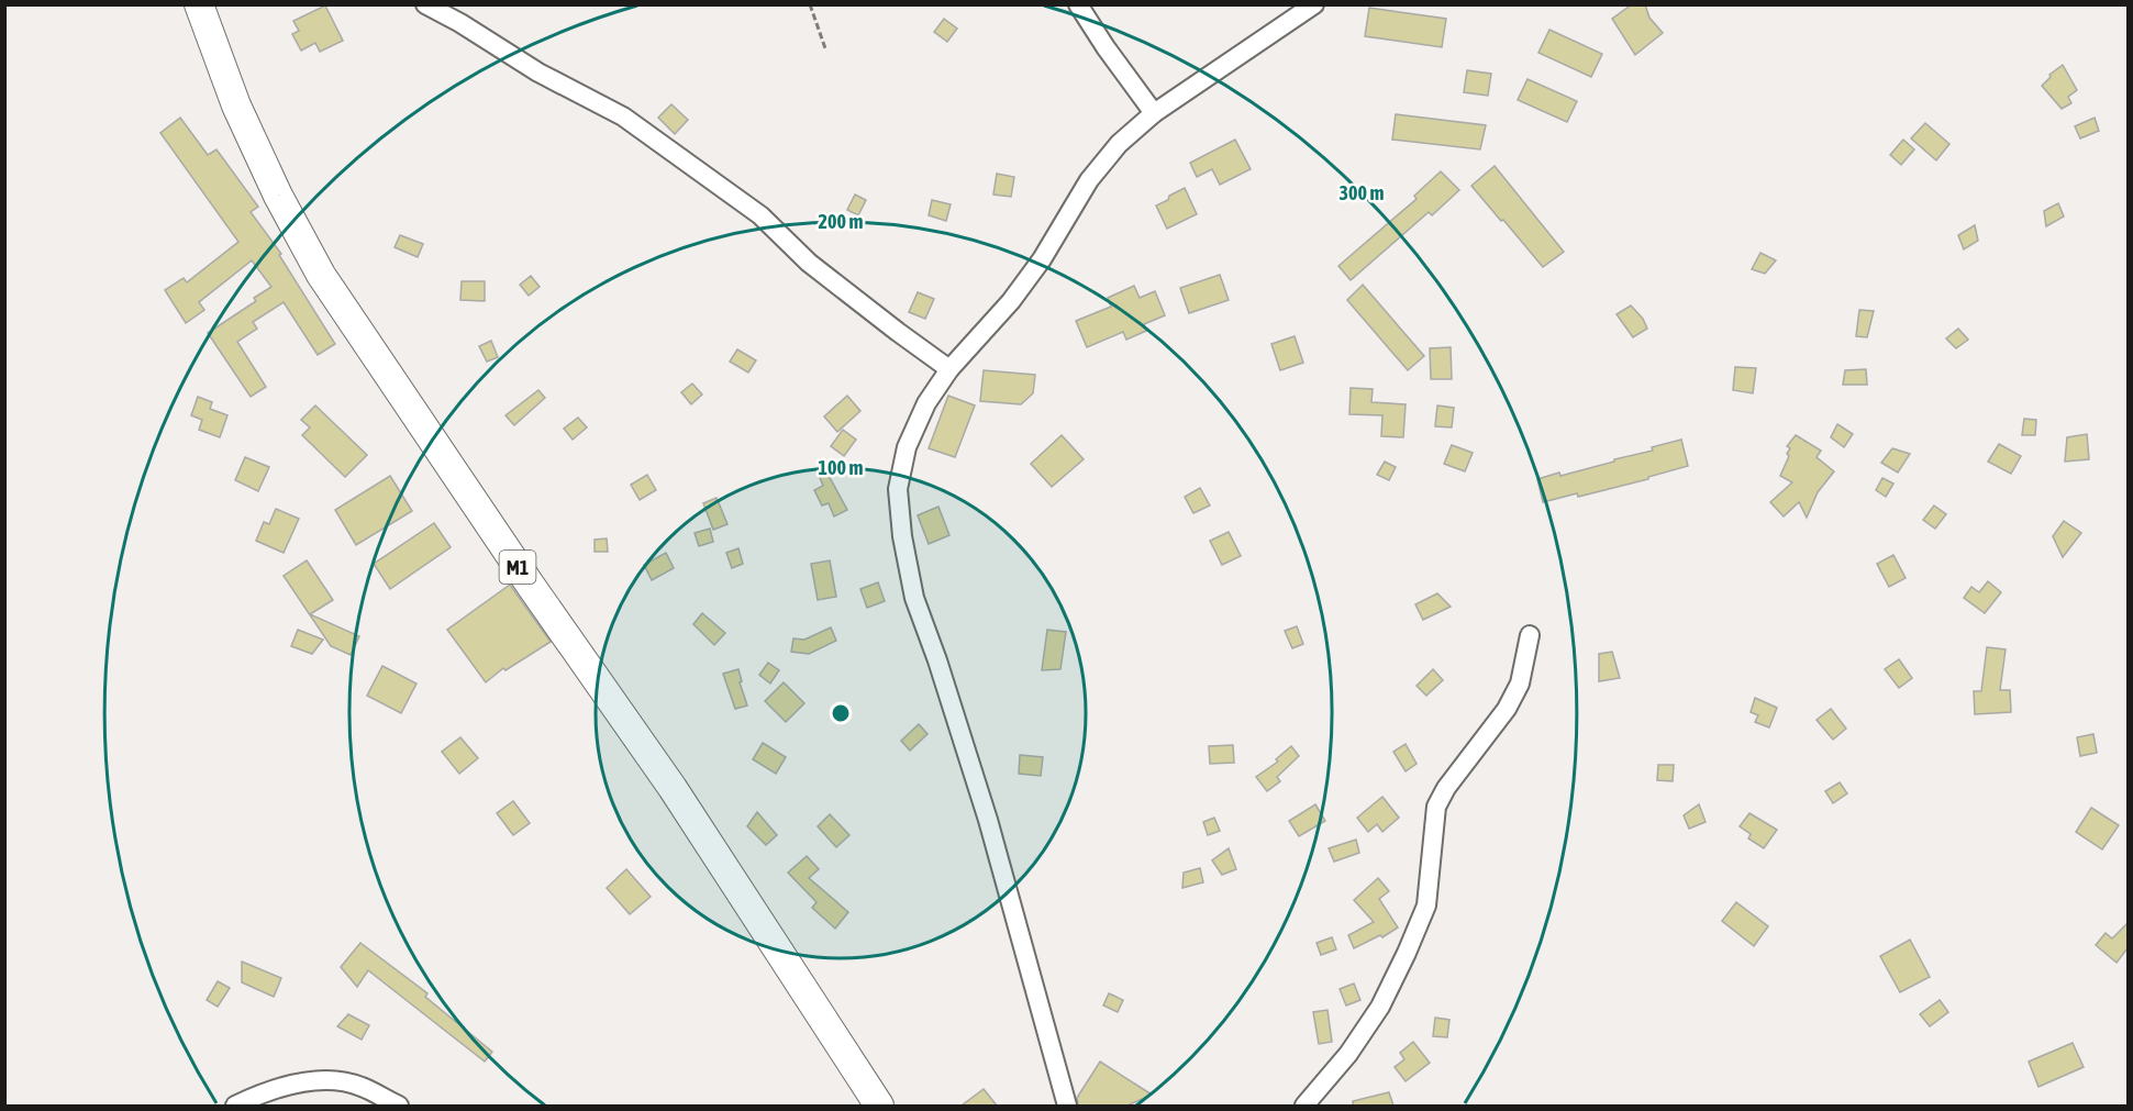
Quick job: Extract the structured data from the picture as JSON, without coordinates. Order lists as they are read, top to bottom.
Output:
{
  "streets": {
    "highway": ["M1"]
  },
  "rings": ["300 m", "200 m", "100 m"]
}
